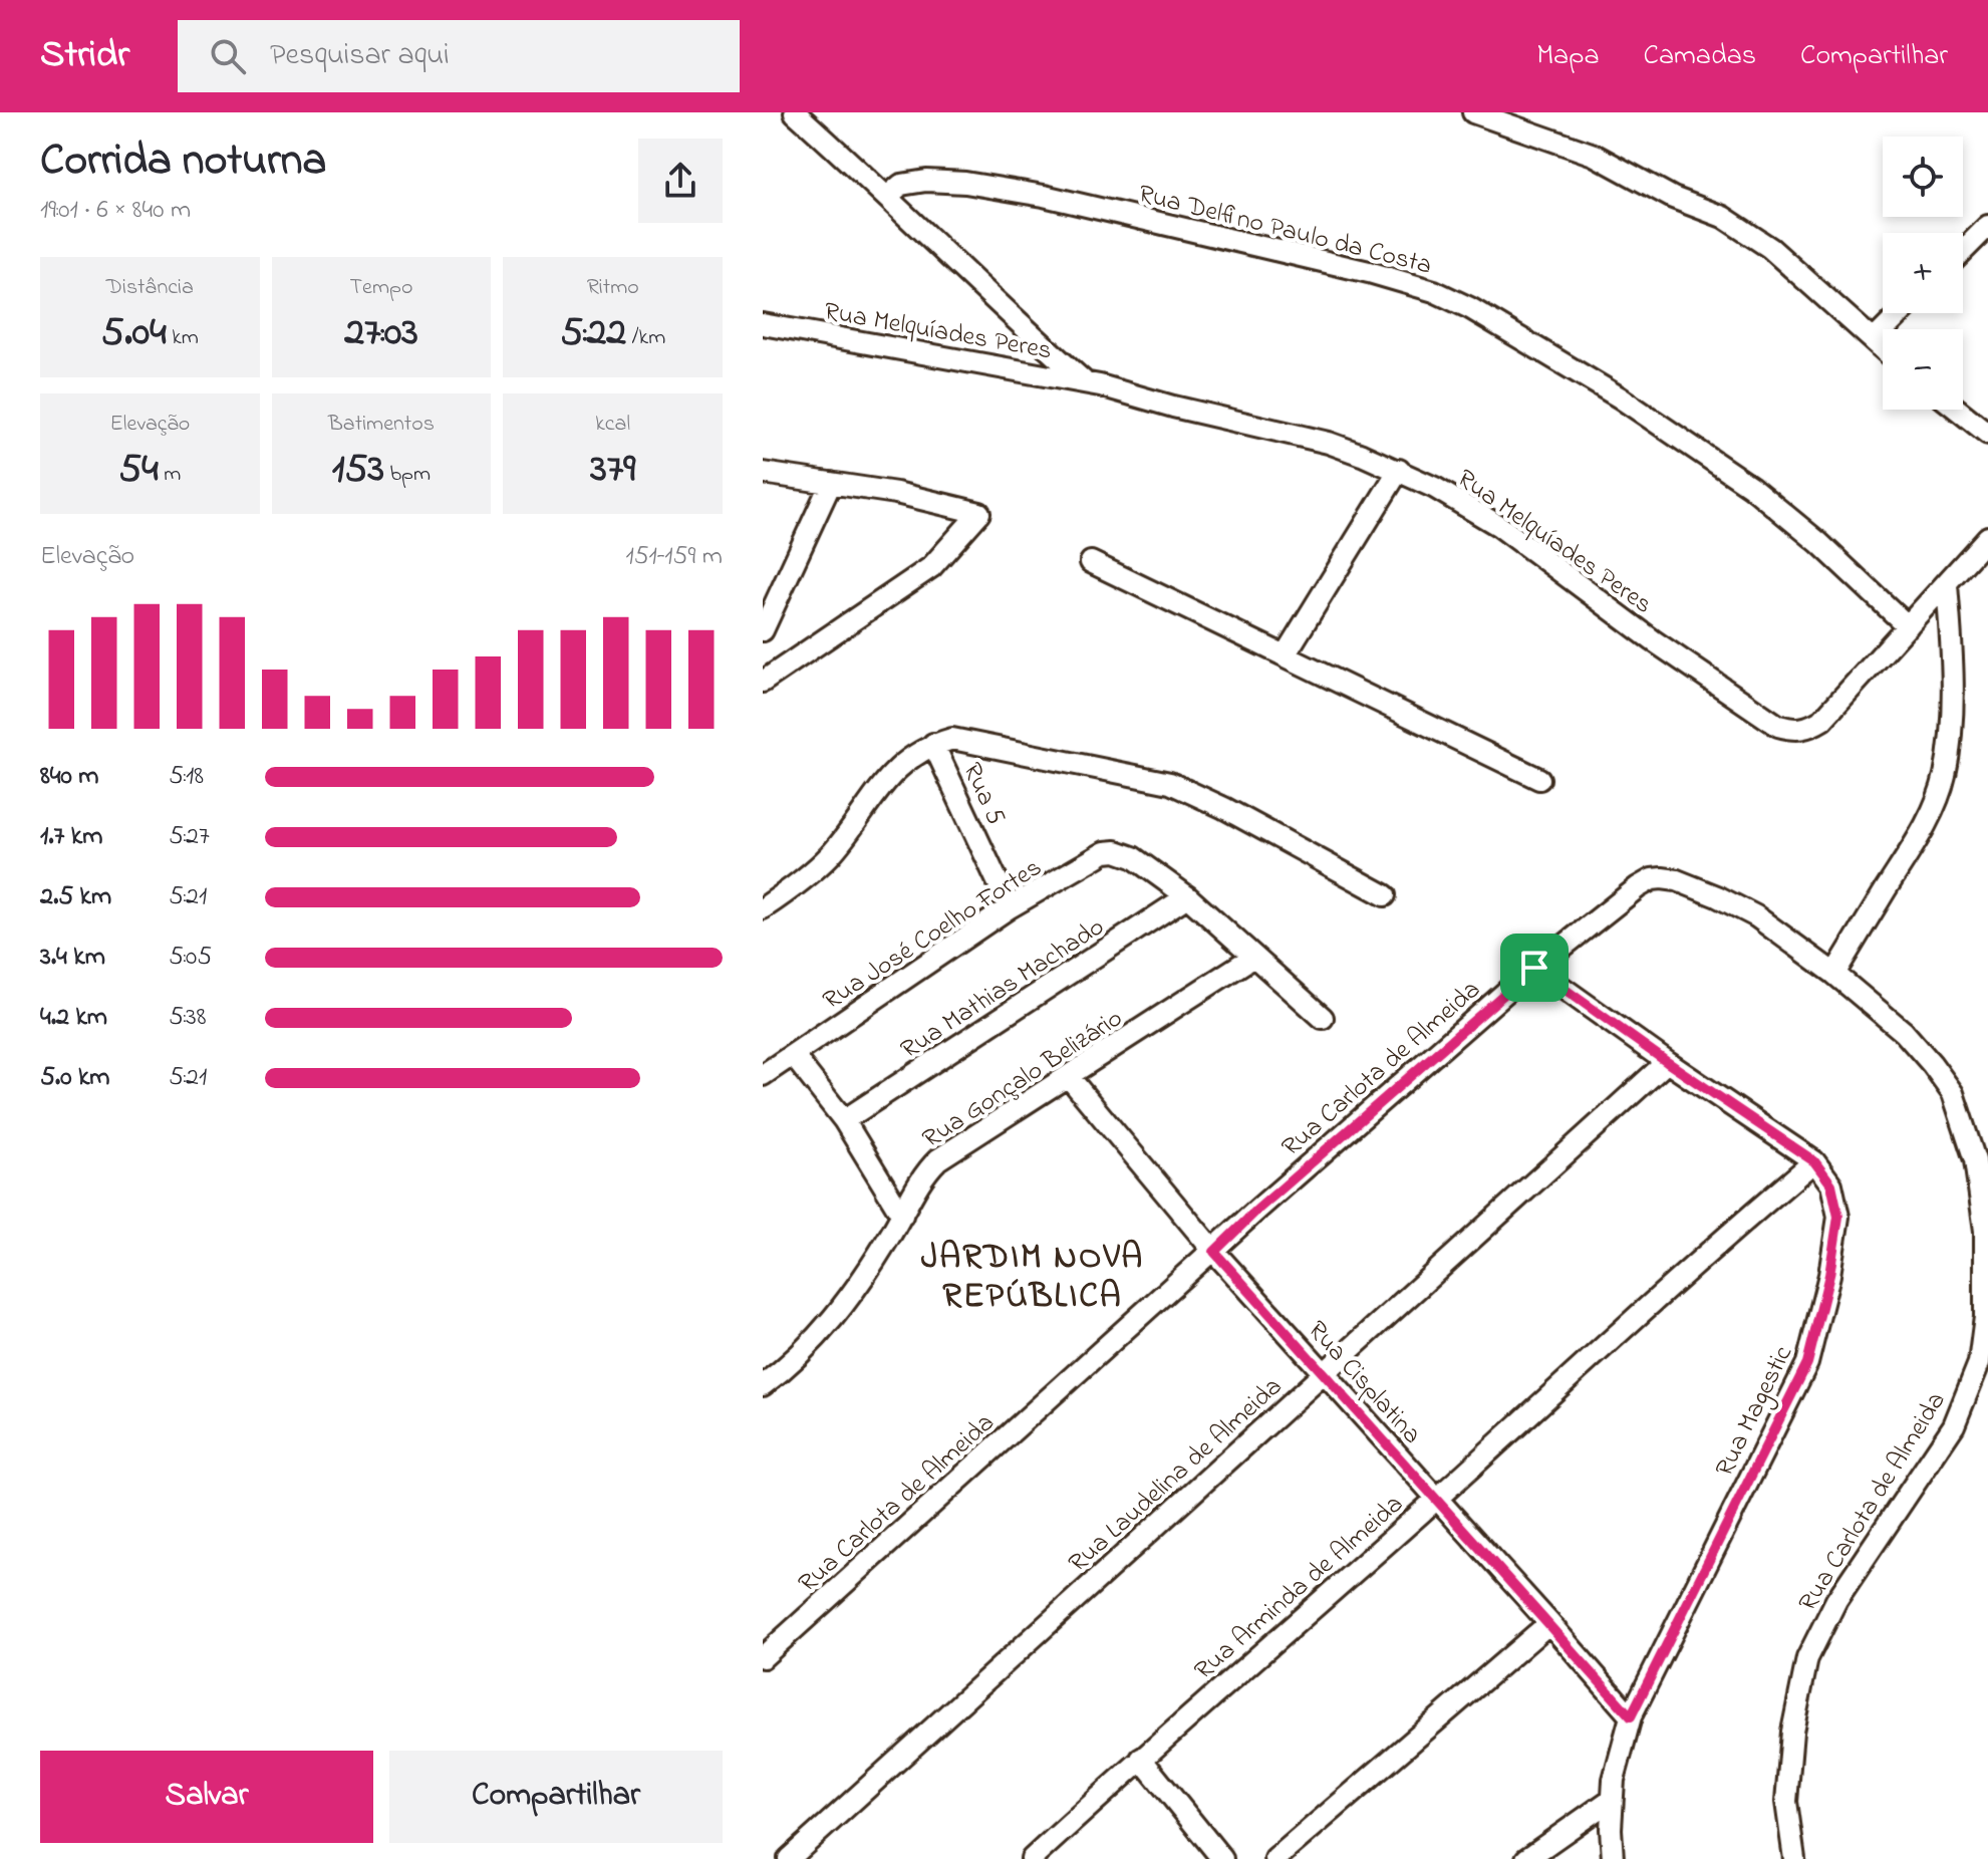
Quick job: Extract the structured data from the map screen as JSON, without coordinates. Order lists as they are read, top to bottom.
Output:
{
  "streets": {
    "street": [
      "Rua Delfino Paulo da Costa",
      "Rua Melquíades Peres",
      "Rua 5",
      "Rua José Coelho Fortes",
      "Rua Mathias Machado",
      "Rua Carlota de Almeida",
      "Rua Gonçalo Belizário",
      "Rua Cisplatina",
      "Rua Magestic",
      "Rua Laudelina de Almeida",
      "Rua Arminda de Almeida"
    ]
  },
  "crossings": [
    ["Rua Delfino Paulo da Costa", "Rua Melquíades Peres"],
    ["Rua 5", "Rua José Coelho Fortes"],
    ["Rua José Coelho Fortes", "Rua Mathias Machado"],
    ["Rua Carlota de Almeida", "Rua Cisplatina"],
    ["Rua Carlota de Almeida", "Rua Magestic"],
    ["Rua Gonçalo Belizário", "Rua Cisplatina"],
    ["Rua Cisplatina", "Rua Magestic"],
    ["Rua Cisplatina", "Rua Laudelina de Almeida"],
    ["Rua Cisplatina", "Rua Arminda de Almeida"],
    ["Rua Magestic", "Rua Laudelina de Almeida"],
    ["Rua Magestic", "Rua Arminda de Almeida"]
  ],
  "districts": ["JARDIM NOVA REPÚBLICA"],
  "page": {
    "header": "Stridr",
    "search": "Pesquisar aqui",
    "nav": ["Mapa", "Camadas", "Compartilhar"],
    "heading": ["Corrida noturna", "19:01 · 6 × 840 m"],
    "map_buttons": ["+", "−"],
    "stats": [
      ["Distância", "5.04 km"],
      ["Tempo", "27:03"],
      ["Ritmo", "5:22 /km"],
      ["Elevação", "54 m"],
      ["Batimentos", "153 bpm"],
      ["kcal", "379"]
    ],
    "chart": ["Elevação", "151–159 m"],
    "list": [
      {
        "name": "840 m",
        "note": "5:18"
      },
      {
        "name": "1.7 km",
        "note": "5:27"
      },
      {
        "name": "2.5 km",
        "note": "5:21"
      },
      {
        "name": "3.4 km",
        "note": "5:05"
      },
      {
        "name": "4.2 km",
        "note": "5:38"
      },
      {
        "name": "5.0 km",
        "note": "5:21"
      }
    ],
    "buttons": ["Salvar", "Compartilhar"]
  }
}
